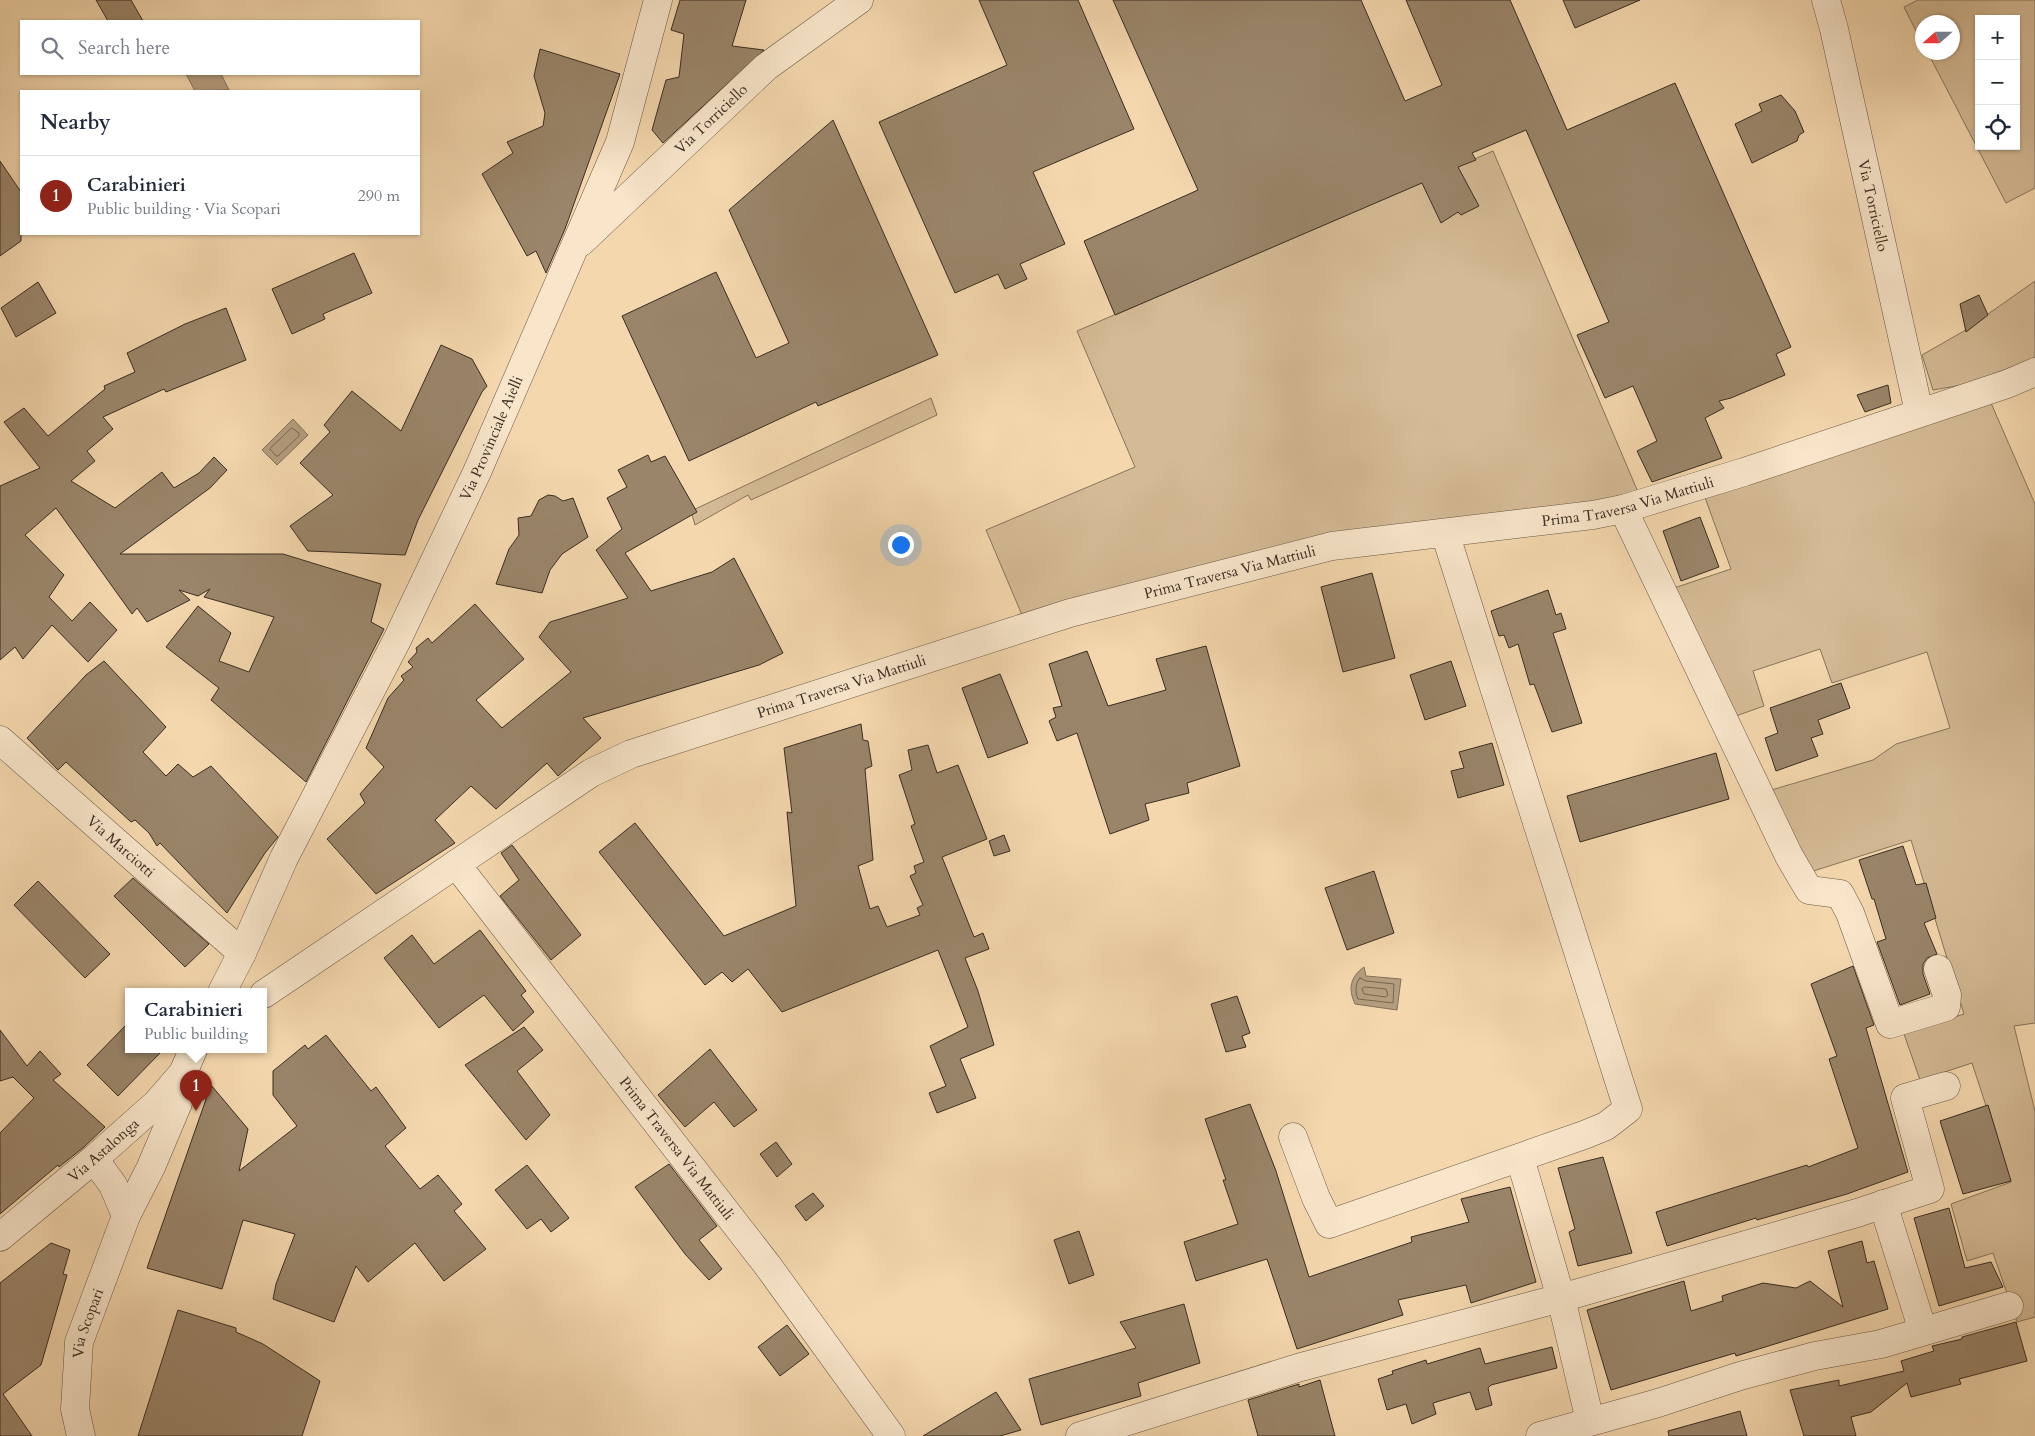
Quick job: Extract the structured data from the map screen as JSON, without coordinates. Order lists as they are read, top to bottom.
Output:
{
  "streets": {
    "street": [
      "Via Torriciello",
      "Via Provinciale Aielli",
      "Prima Traversa Via Mattiuli",
      "Via Marciotti",
      "Via Astalonga",
      "Via Scopari"
    ]
  },
  "crossings": [
    ["Via Torriciello", "Via Provinciale Aielli"],
    ["Via Torriciello", "Prima Traversa Via Mattiuli"],
    ["Via Provinciale Aielli", "Via Marciotti"],
    ["Via Astalonga", "Via Scopari"]
  ],
  "north": "left",
  "page": {
    "map_buttons": ["+", "−"],
    "search": "Search here",
    "heading": "Nearby",
    "list": [
      {
        "mark": "1",
        "name": "Carabinieri",
        "note": "Public building · Via Scopari",
        "value": "290 m"
      }
    ],
    "popup": ["Carabinieri", "Public building"],
    "pins": "1"
  }
}
